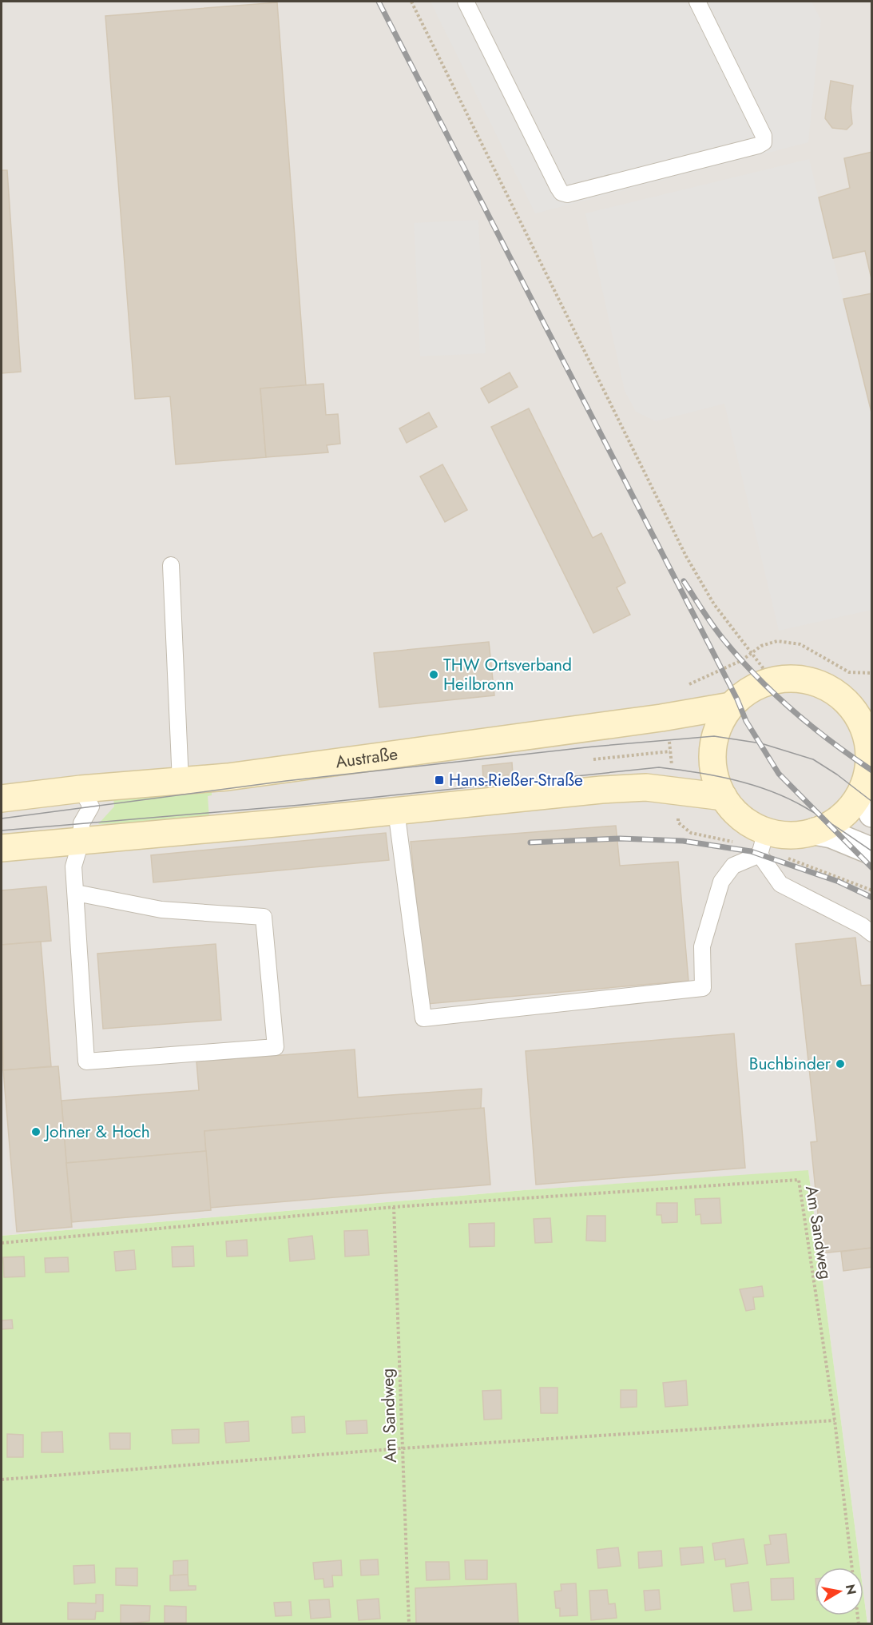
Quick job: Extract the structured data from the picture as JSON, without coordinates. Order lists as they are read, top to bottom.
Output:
{
  "streets": {
    "main road": ["Austraße"],
    "path": ["Am Sandweg"]
  },
  "places": {
    "other": ["THW Ortsverband Heilbronn", "Buchbinder", "Johner & Hoch"],
    "transit": ["Hans-Rießer-Straße"]
  },
  "north": "right"
}
